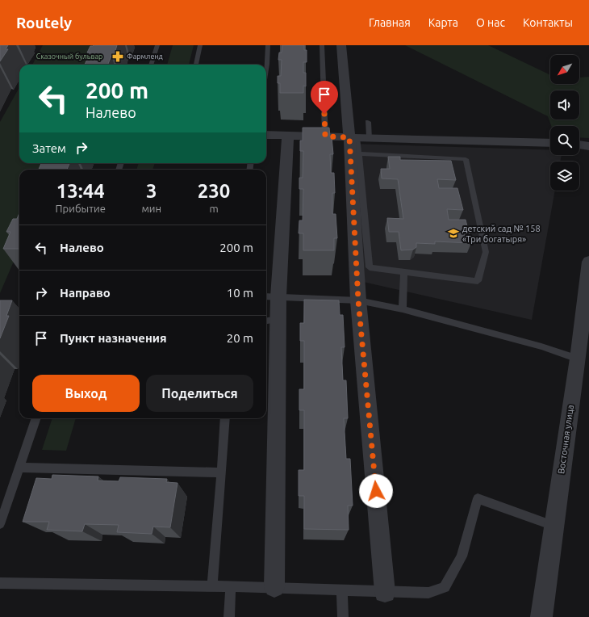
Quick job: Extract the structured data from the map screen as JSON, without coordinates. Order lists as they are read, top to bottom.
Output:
{
  "streets": {
    "street": ["Восточная улица"]
  },
  "parks": ["Сказочный бульвар"],
  "places": {
    "pharmacy": ["Фармленд"],
    "school or university": ["детский сад № 158 «Три богатыря»"]
  },
  "north": "bottom left",
  "page": {
    "header": "Routely",
    "nav": [
      "Главная",
      "Карта",
      "О нас",
      "Контакты"
    ],
    "turn": ["200 m", "Налево"],
    "then": "Затем",
    "eta": [
      "13:44",
      "Прибытие",
      "3",
      "мин",
      "230",
      "m"
    ],
    "list": [
      {
        "name": "Налево",
        "value": "200 m"
      },
      {
        "name": "Направо",
        "value": "10 m"
      },
      {
        "name": "Пункт назначения",
        "value": "20 m"
      }
    ],
    "buttons": ["Выход", "Поделиться"]
  }
}
